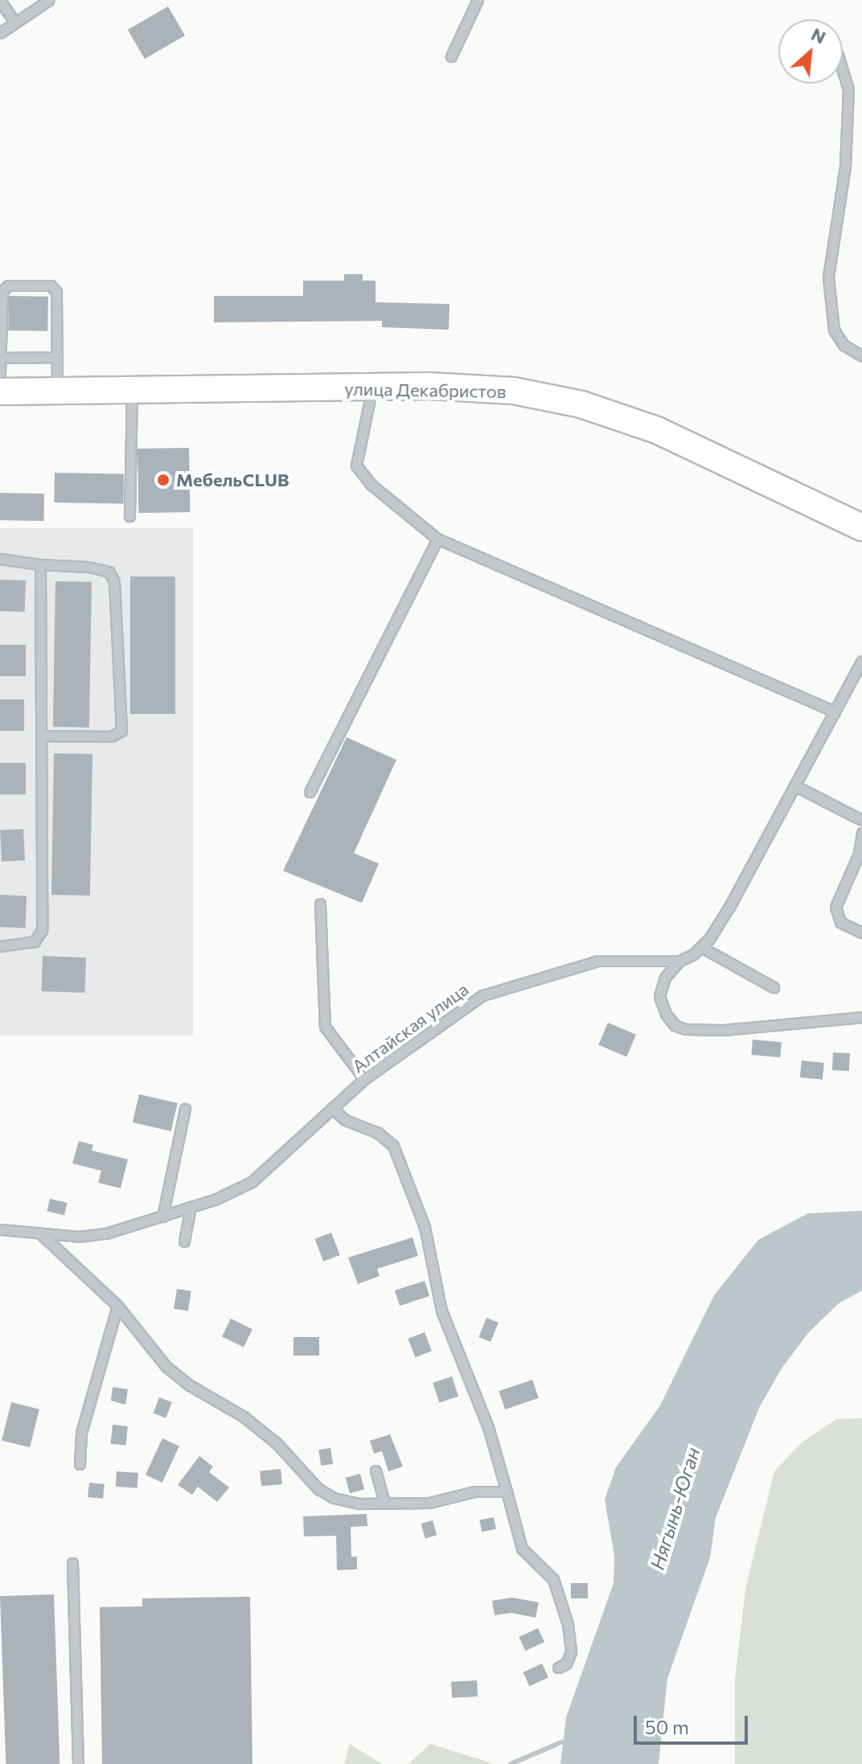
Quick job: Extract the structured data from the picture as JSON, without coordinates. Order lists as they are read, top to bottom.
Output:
{
  "streets": {
    "main road": ["улица Декабристов"],
    "lane": ["Алтайская улица"]
  },
  "water": ["Нягынь-Юган"],
  "places": ["МебельCLUB"],
  "scale_bar": "50 m",
  "north": "top right"
}
